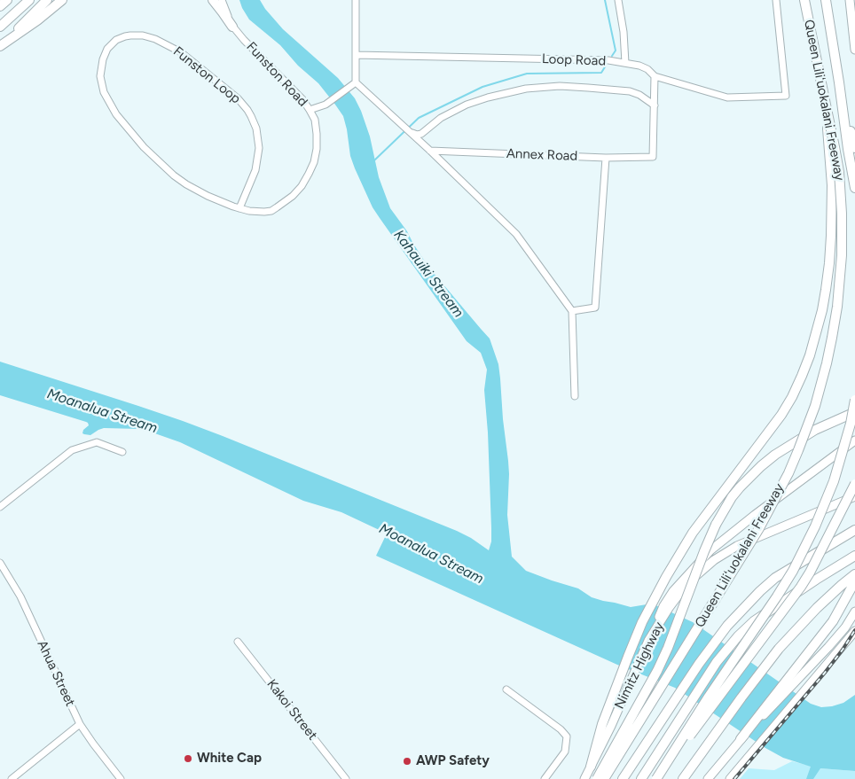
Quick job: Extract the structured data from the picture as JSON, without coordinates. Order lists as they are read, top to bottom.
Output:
{
  "streets": {
    "highway": ["Queen Liliʻuokalani Freeway"],
    "main road": ["Nimitz Highway"],
    "street": [
      "Loop Road",
      "Funston Road",
      "Funston Loop",
      "Annex Road",
      "Ahua Street",
      "Kakoi Street"
    ]
  },
  "crossings": [
    ["Funston Road", "Funston Loop"]
  ],
  "water": ["Kahauiki Stream", "Moanalua Stream"],
  "places": ["White Cap", "AWP Safety"]
}
